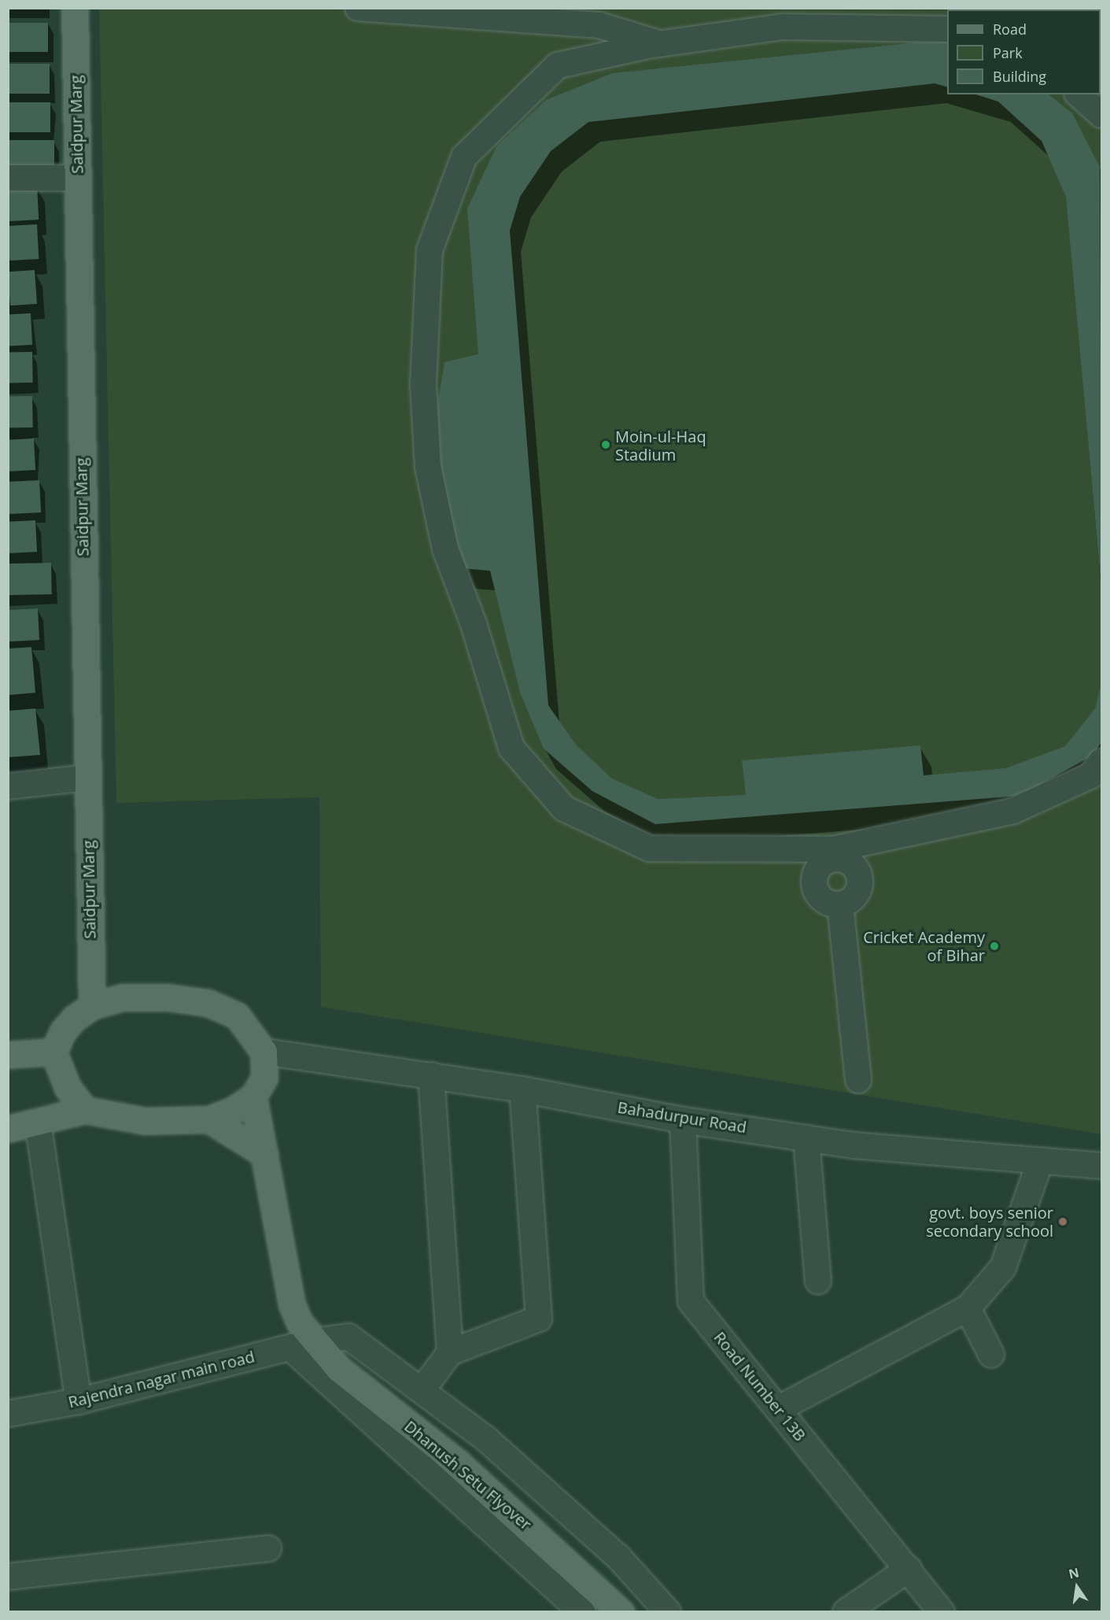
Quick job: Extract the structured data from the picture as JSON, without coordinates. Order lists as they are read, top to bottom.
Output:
{
  "streets": {
    "main road": ["Saidpur Marg", "Dhanush Setu Flyover"],
    "street": ["Bahadurpur Road", "Rajendra nagar main road", "Road Number 13B"]
  },
  "crossings": [
    ["Bahadurpur Road", "Road Number 13B"],
    ["Rajendra nagar main road", "Dhanush Setu Flyover"]
  ],
  "places": ["Moin-ul-Haq Stadium", "Cricket Academy of Bihar", "govt. boys senior secondary school"],
  "legend": ["Road", "Park", "Building"],
  "north": "top"
}
